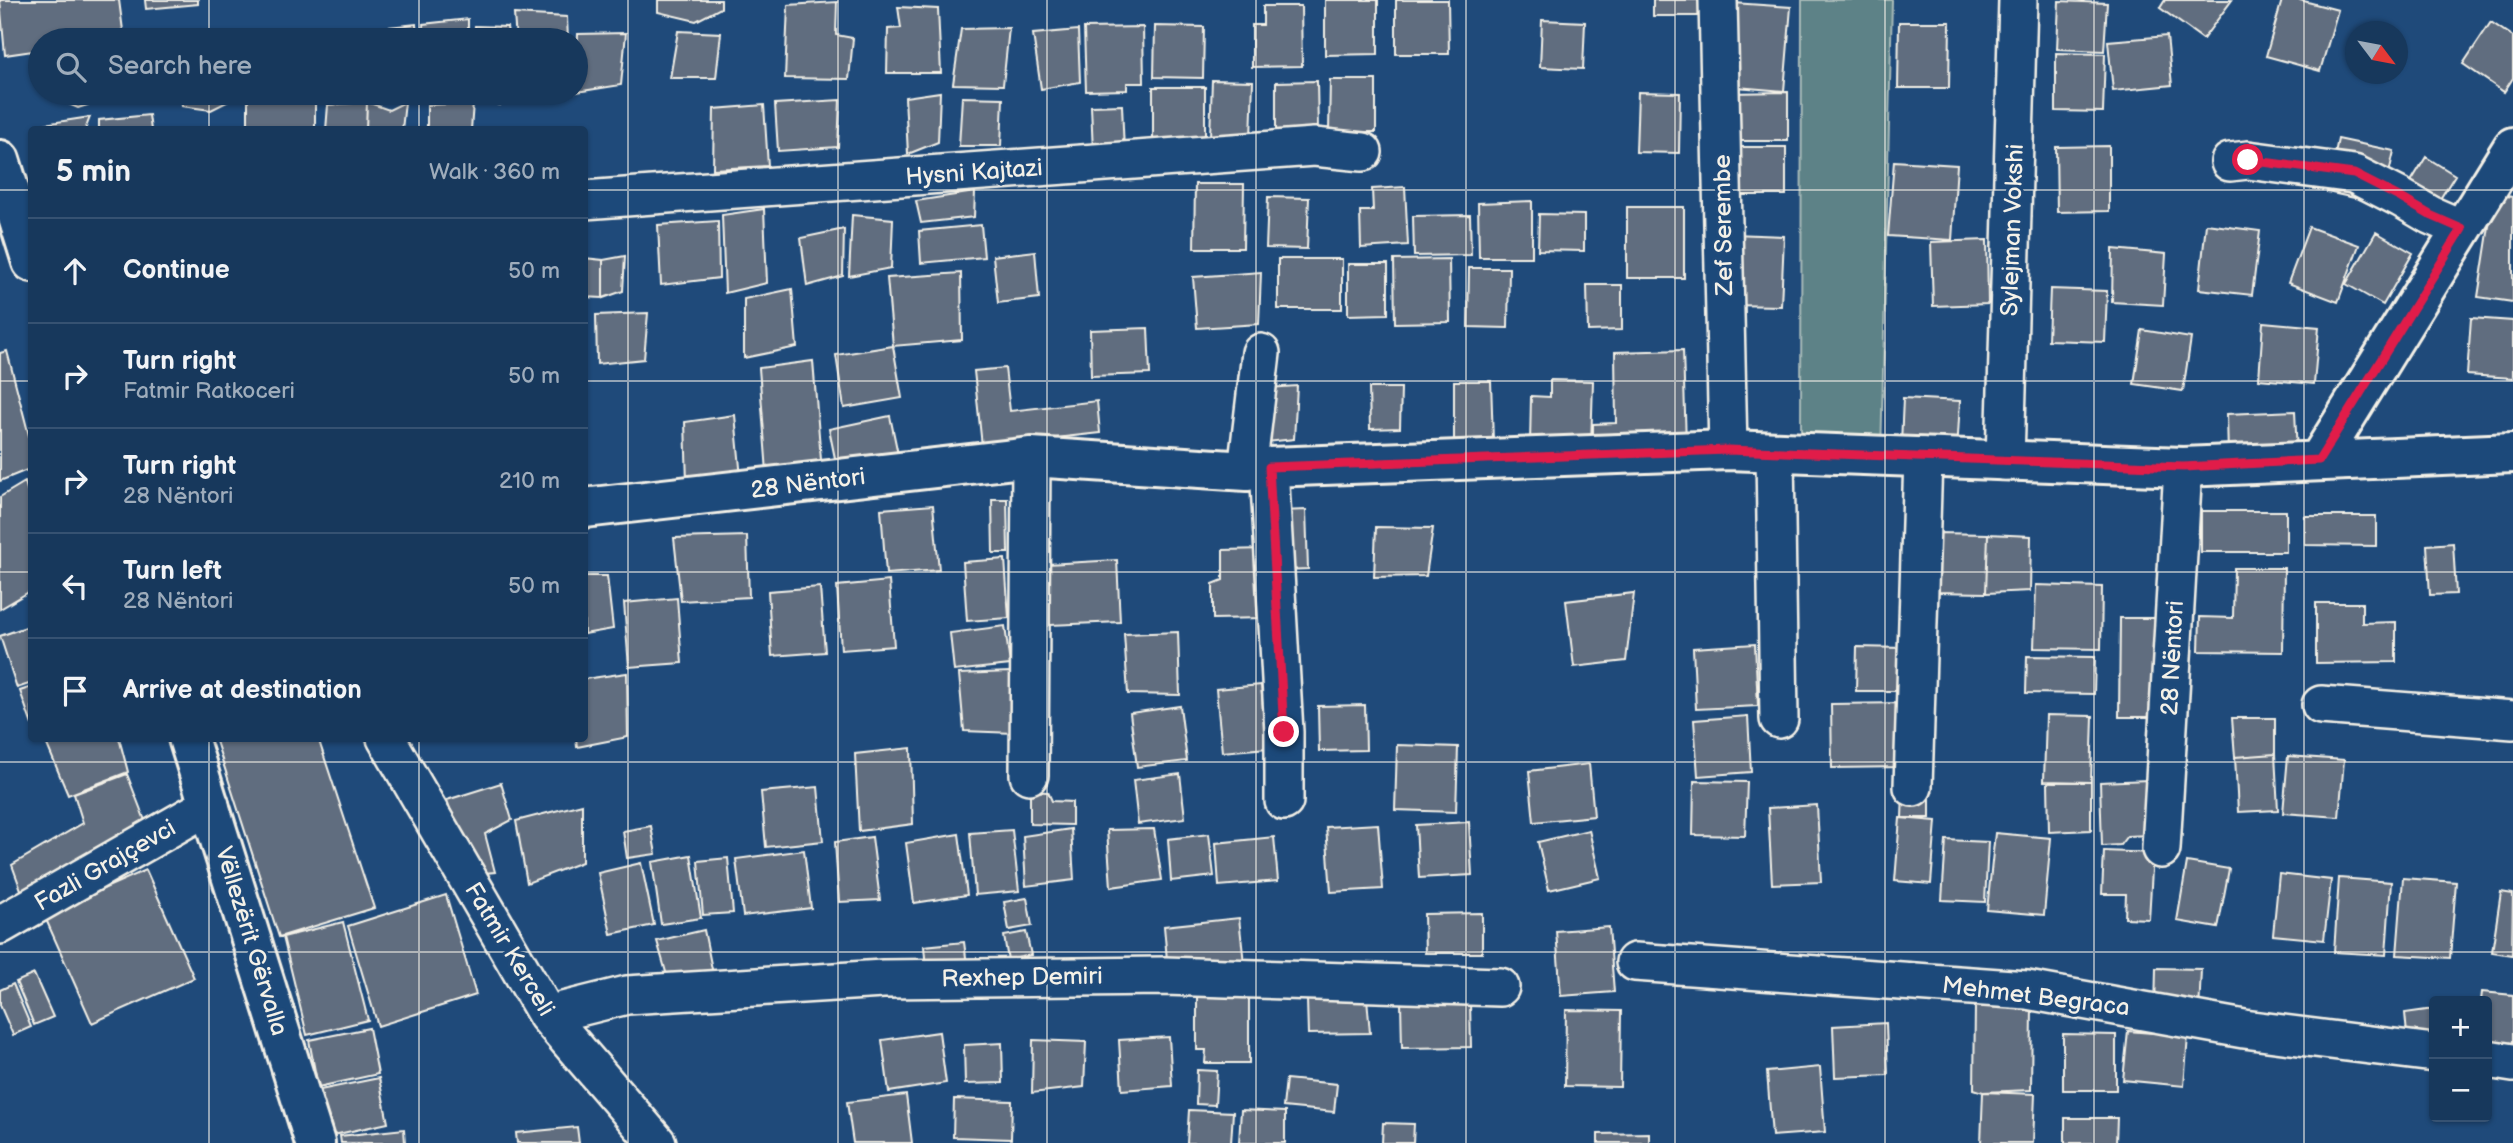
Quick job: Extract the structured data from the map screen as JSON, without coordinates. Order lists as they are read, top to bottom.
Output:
{
  "streets": {
    "street": [
      "Hysni Kajtazi",
      "Zef Serembe",
      "Sylejman Vokshi",
      "28 Nëntori",
      "Fazli Grajçevci",
      "Vëllezërit Gërvalla",
      "Fatmir Kerceli",
      "Rexhep Demiri",
      "Mehmet Begraca"
    ]
  },
  "crossings": [
    ["Zef Serembe", "28 Nëntori"],
    ["Sylejman Vokshi", "28 Nëntori"],
    ["Fazli Grajçevci", "Vëllezërit Gërvalla"],
    ["Fatmir Kerceli", "Rexhep Demiri"]
  ],
  "north": "bottom right",
  "page": {
    "search": "Search here",
    "heading": ["5 min", "Walk · 360 m"],
    "list": [
      ["Continue", "50 m"],
      ["Turn right", "Fatmir Ratkoceri", "50 m"],
      ["Turn right", "28 Nëntori", "210 m"],
      ["Turn left", "28 Nëntori", "50 m"],
      "Arrive at destination"
    ],
    "map_buttons": ["+", "−"]
  }
}
